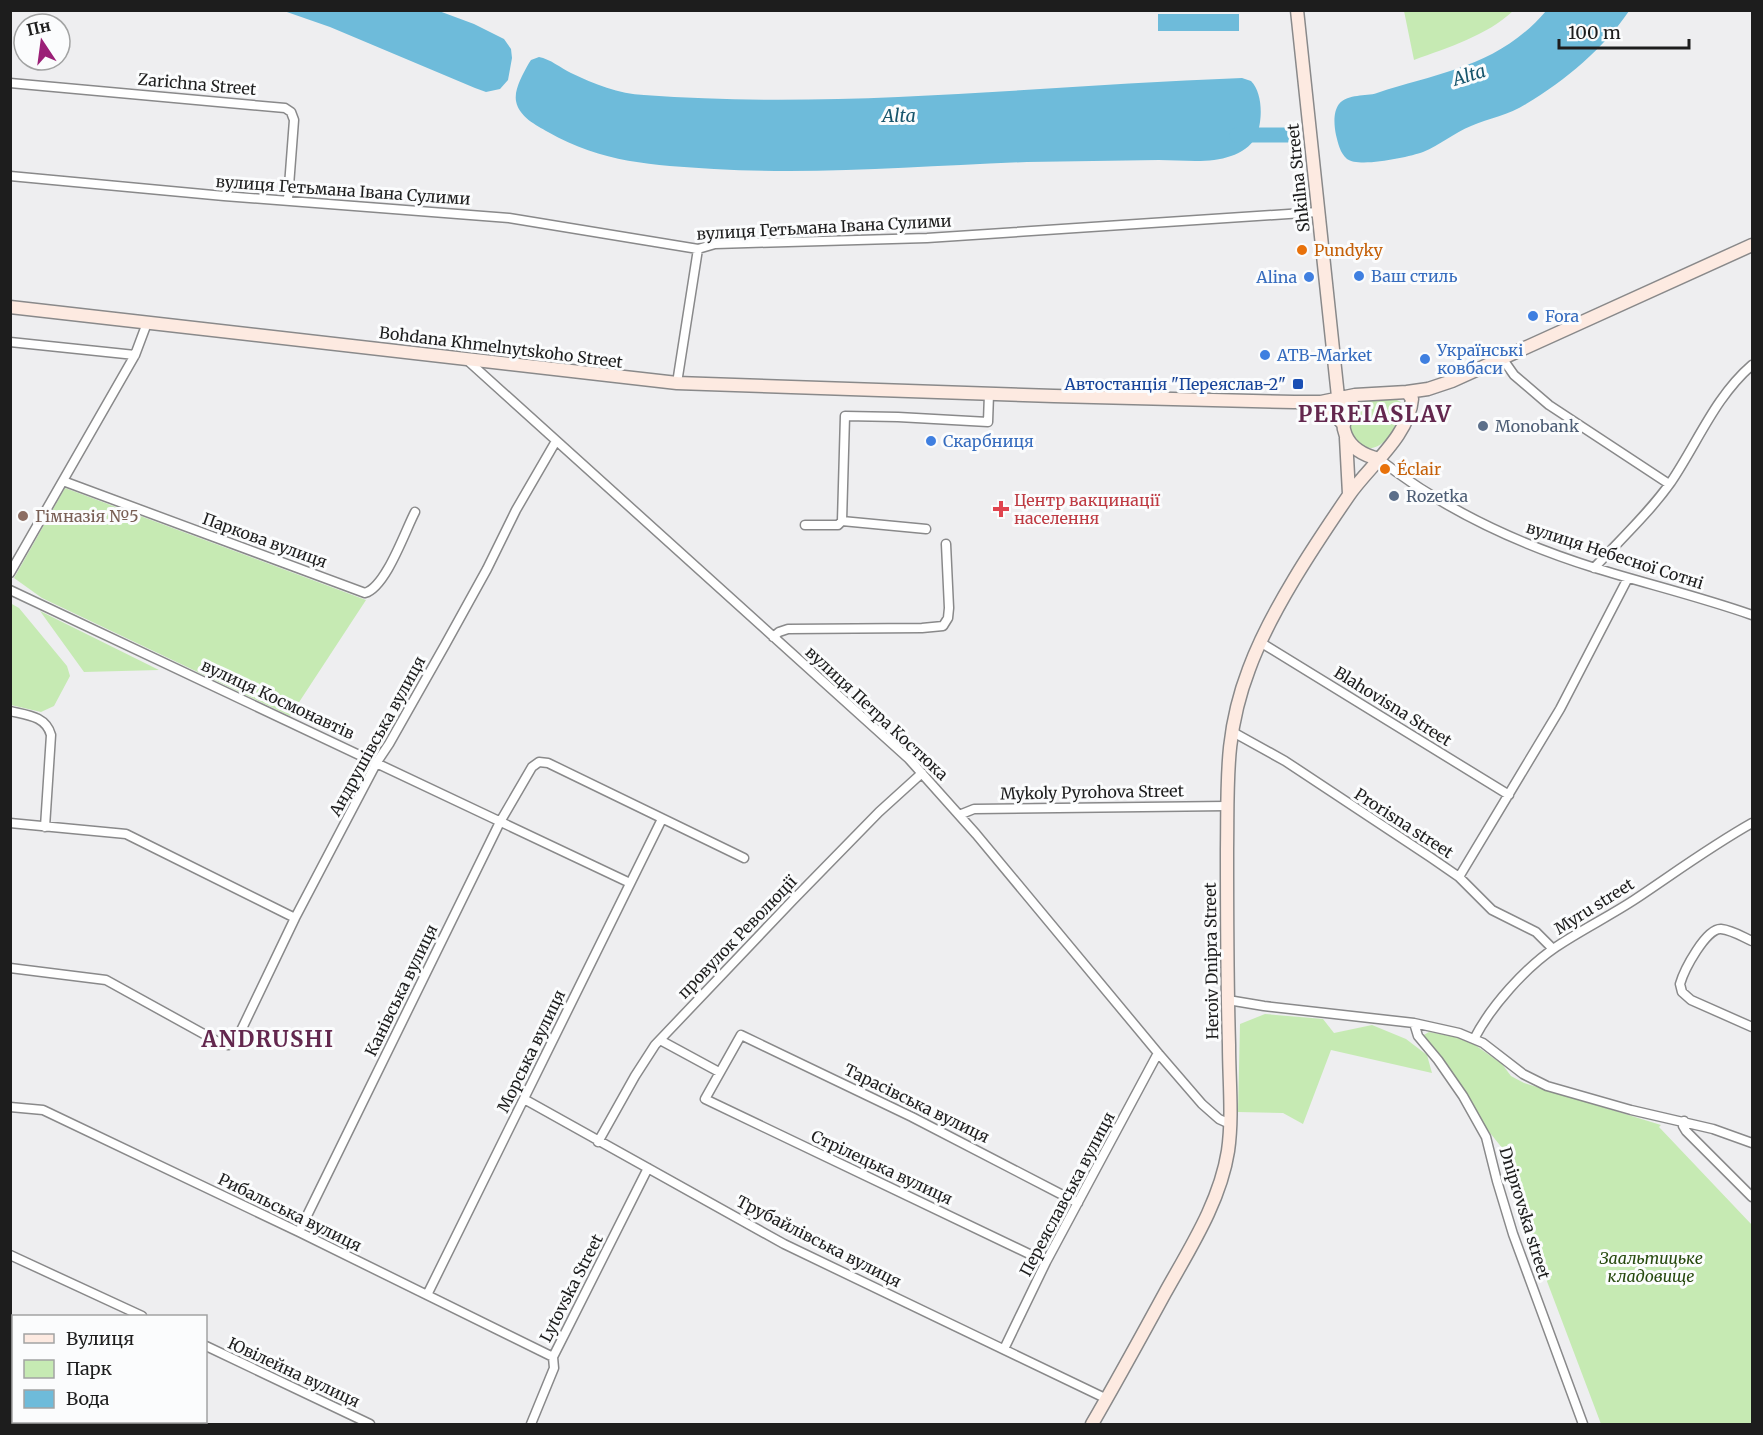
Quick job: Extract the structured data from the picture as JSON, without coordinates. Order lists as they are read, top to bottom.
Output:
{
  "streets": {
    "main road": ["Shkilna Street", "Bohdana Khmelnytskoho Street", "Heroiv Dnipra Street"],
    "street": [
      "Zarichna Street",
      "вулиця Гетьмана Івана Сулими",
      "Паркова вулиця",
      "вулиця Небесної Сотні",
      "вулиця Космонавтів",
      "Blahovisna Street",
      "вулиця Петра Костюка",
      "Андрушівська вулиця",
      "Mykoly Pyrohova Street",
      "Prorisna street",
      "Myru street",
      "провулок Революції",
      "Канівська вулиця",
      "Морська вулиця",
      "Тарасівська вулиця",
      "Стрілецька вулиця",
      "Переяславська вулиця",
      "Рибальська вулиця",
      "Dniprovska street",
      "Трубайлівська вулиця",
      "Lytovska Street",
      "Ювілейна вулиця"
    ]
  },
  "crossings": [
    ["Zarichna Street", "вулиця Гетьмана Івана Сулими"],
    ["Shkilna Street", "вулиця Гетьмана Івана Сулими"],
    ["Shkilna Street", "Bohdana Khmelnytskoho Street"],
    ["Bohdana Khmelnytskoho Street", "вулиця Петра Костюка"],
    ["вулиця Небесної Сотні", "Heroiv Dnipra Street"],
    ["вулиця Космонавтів", "Андрушівська вулиця"],
    ["вулиця Космонавтів", "Канівська вулиця"],
    ["вулиця Космонавтів", "Морська вулиця"],
    ["Blahovisna Street", "Heroiv Dnipra Street"],
    ["вулиця Петра Костюка", "Андрушівська вулиця"],
    ["вулиця Петра Костюка", "Mykoly Pyrohova Street"],
    ["вулиця Петра Костюка", "провулок Революції"],
    ["вулиця Петра Костюка", "Heroiv Dnipra Street"],
    ["вулиця Петра Костюка", "Переяславська вулиця"],
    ["Mykoly Pyrohova Street", "Heroiv Dnipra Street"],
    ["Prorisna street", "Myru street"],
    ["Prorisna street", "Heroiv Dnipra Street"],
    ["провулок Революції", "Трубайлівська вулиця"],
    ["Heroiv Dnipra Street", "Трубайлівська вулиця"],
    ["Канівська вулиця", "Морська вулиця"],
    ["Канівська вулиця", "Рибальська вулиця"],
    ["Морська вулиця", "Рибальська вулиця"],
    ["Морська вулиця", "Трубайлівська вулиця"],
    ["Тарасівська вулиця", "Стрілецька вулиця"],
    ["Тарасівська вулиця", "Переяславська вулиця"],
    ["Стрілецька вулиця", "Переяславська вулиця"],
    ["Переяславська вулиця", "Трубайлівська вулиця"],
    ["Рибальська вулиця", "Lytovska Street"],
    ["Трубайлівська вулиця", "Lytovska Street"]
  ],
  "districts": ["PEREIASLAV", "ANDRUSHI"],
  "water": ["Alta"],
  "parks": ["Заальтицьке кладовище"],
  "places": {
    "other": [
      "Pundyky",
      "Ваш стиль",
      "Alina",
      "Fora",
      "ATB-Market",
      "Українські ковбаси",
      "Monobank",
      "Скарбниця",
      "Éclair",
      "Rozetka",
      "Гімназія №5"
    ],
    "transit": ["Автостанція \"Переяслав-2\""],
    "health": ["Центр вакцинації населення"]
  },
  "legend": ["Вулиця", "Парк", "Вода"],
  "scale_bar": "100 m",
  "north": "top"
}
